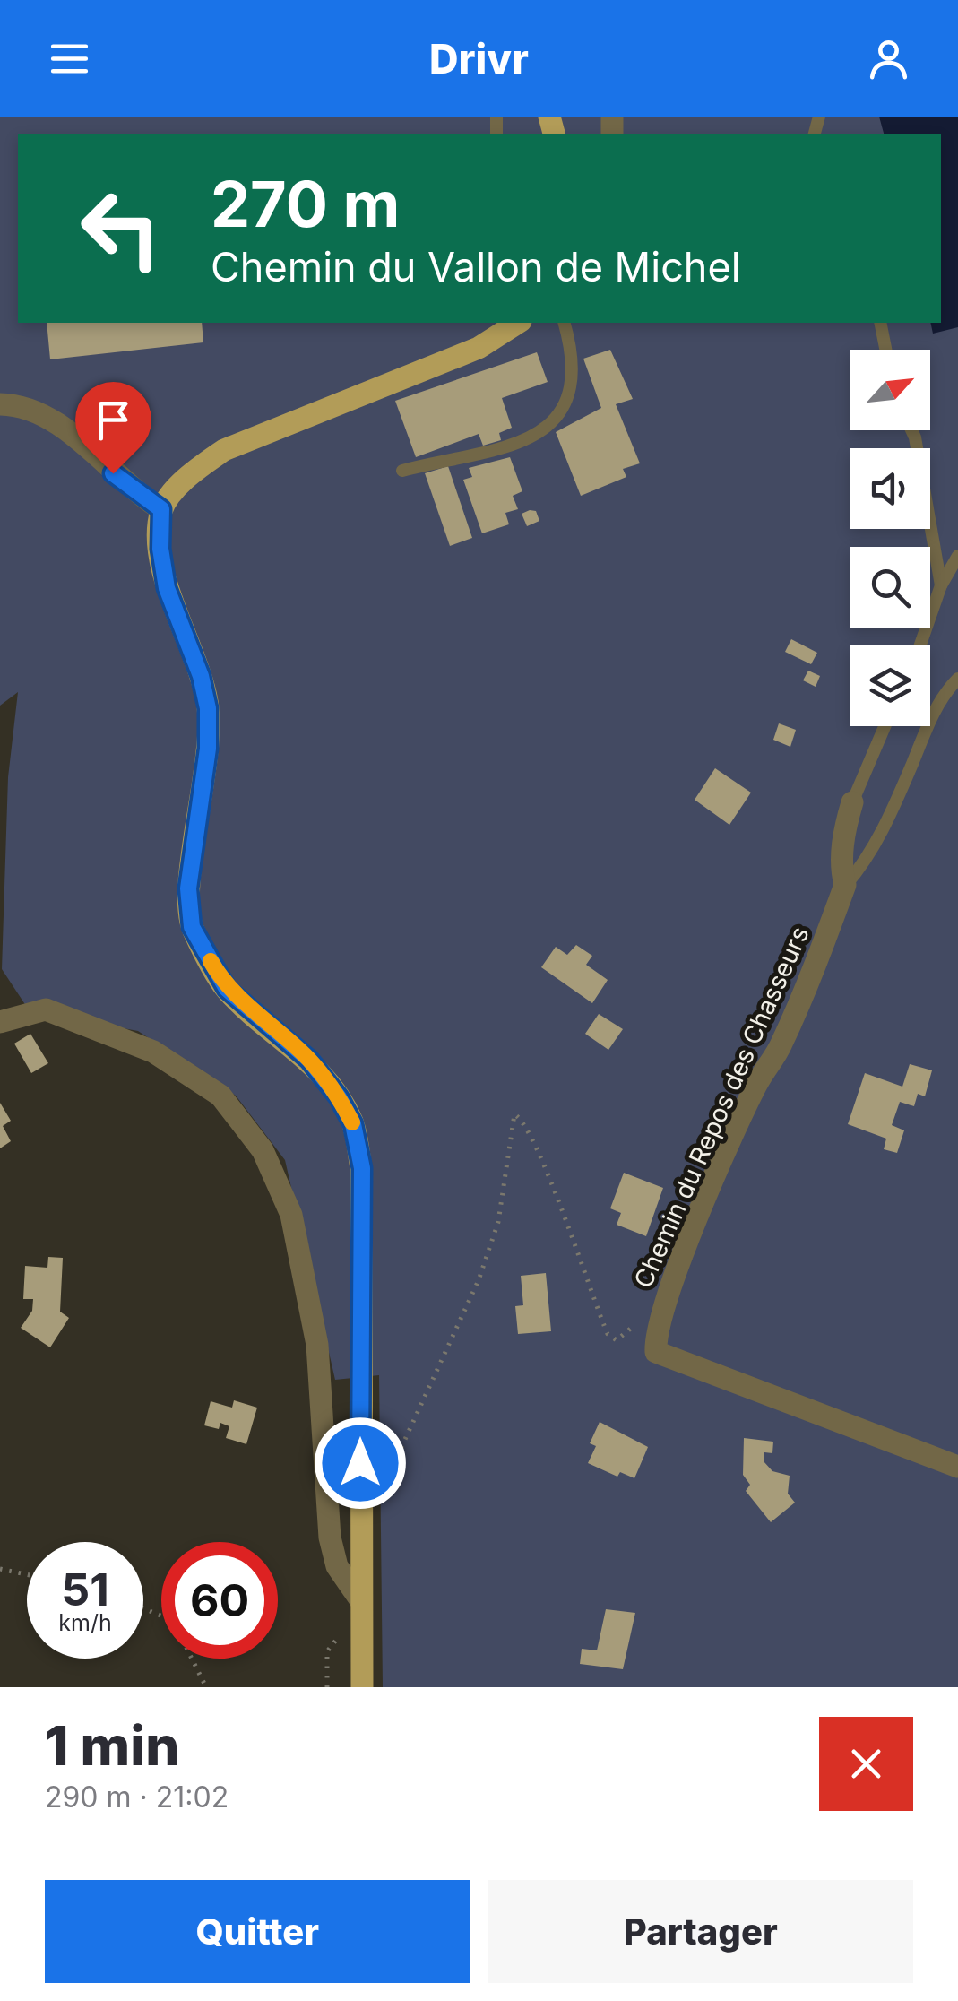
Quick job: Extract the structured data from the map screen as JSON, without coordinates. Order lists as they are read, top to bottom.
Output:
{
  "streets": {
    "street": ["Chemin du Repos des Chasseurs"]
  },
  "north": "top right",
  "page": {
    "header": "Drivr",
    "turn": ["270 m", "Chemin du Vallon de Michel"],
    "speed": "51 km/h",
    "limit": "60",
    "heading": ["1 min", "290 m · 21:02"],
    "buttons": ["Quitter", "Partager"]
  }
}
